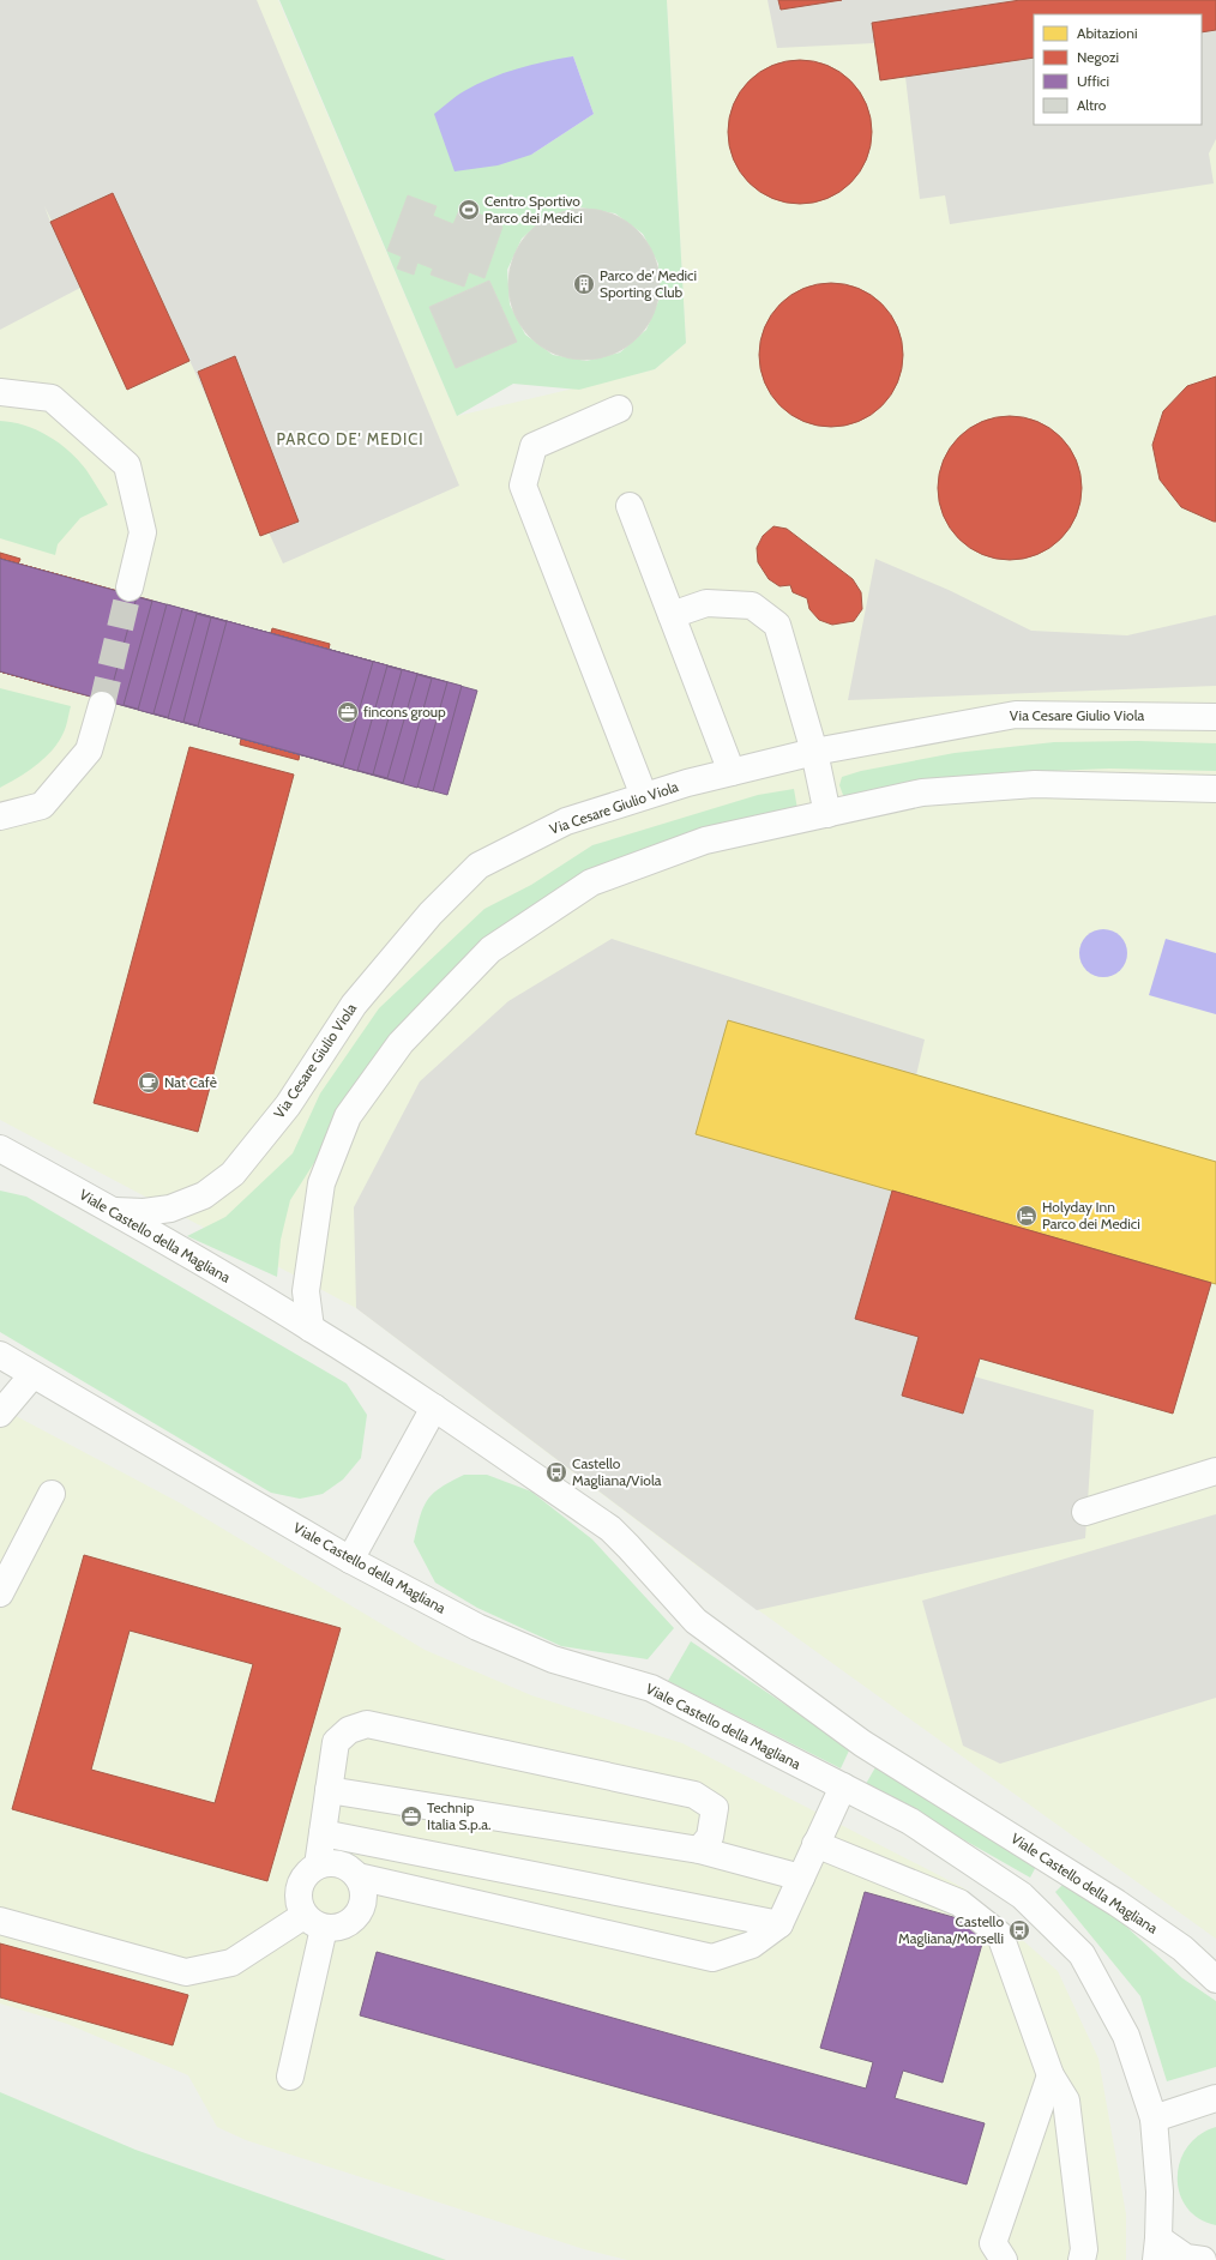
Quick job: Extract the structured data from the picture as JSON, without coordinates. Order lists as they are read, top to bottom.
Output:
{
  "streets": {
    "street": ["Via Cesare Giulio Viola", "Viale Castello della Magliana"]
  },
  "crossings": [
    ["Via Cesare Giulio Viola", "Viale Castello della Magliana"]
  ],
  "districts": ["PARCO DE' MEDICI"],
  "places": {
    "sports": ["Centro Sportivo Parco dei Medici"],
    "building": ["Parco de' Medici Sporting Club"],
    "office": ["fincons group", "Technip Italia S.p.a."],
    "cafe": ["Nat Cafè"],
    "hotel": ["Holyday Inn Parco dei Medici"],
    "bus stop": ["Castello Magliana/Viola", "Castello Magliana/Morselli"]
  },
  "legend": [
    "Abitazioni",
    "Negozi",
    "Uffici",
    "Altro"
  ]
}
